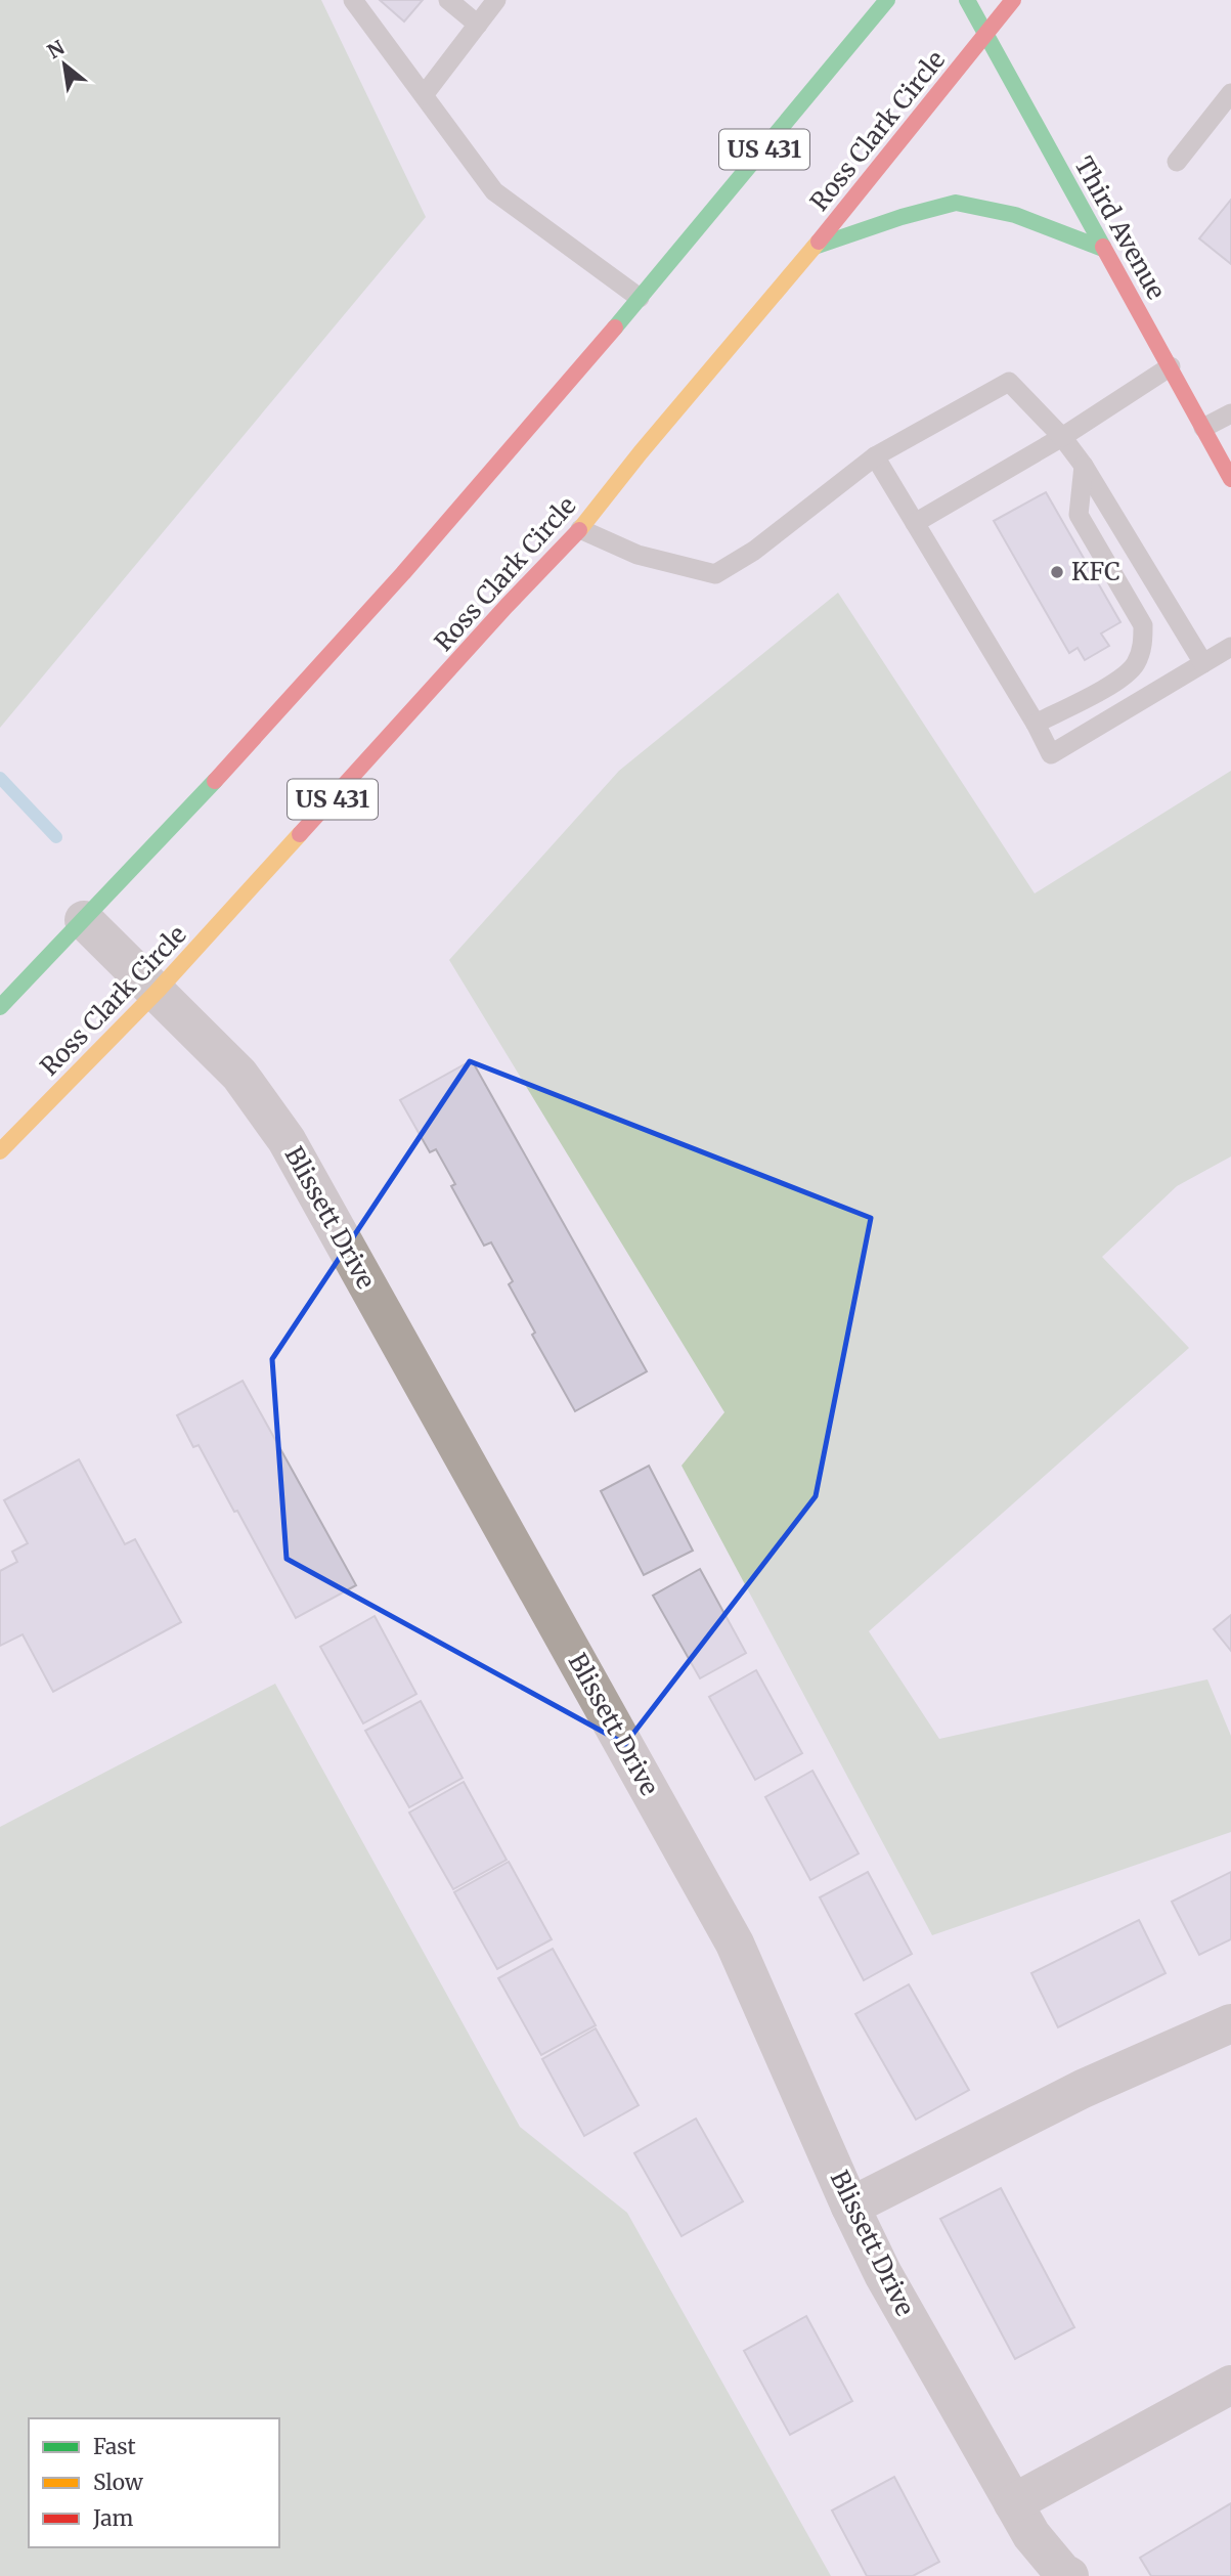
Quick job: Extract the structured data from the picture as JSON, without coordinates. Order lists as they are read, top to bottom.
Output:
{
  "streets": {
    "main road": ["Ross Clark Circle", "US 431", "Third Avenue"],
    "street": ["Blissett Drive"]
  },
  "crossings": [
    ["Ross Clark Circle", "Third Avenue"],
    ["Ross Clark Circle", "Blissett Drive"],
    ["US 431", "Blissett Drive"]
  ],
  "places": ["KFC"],
  "legend": ["Fast", "Slow", "Jam"],
  "north": "top left"
}
